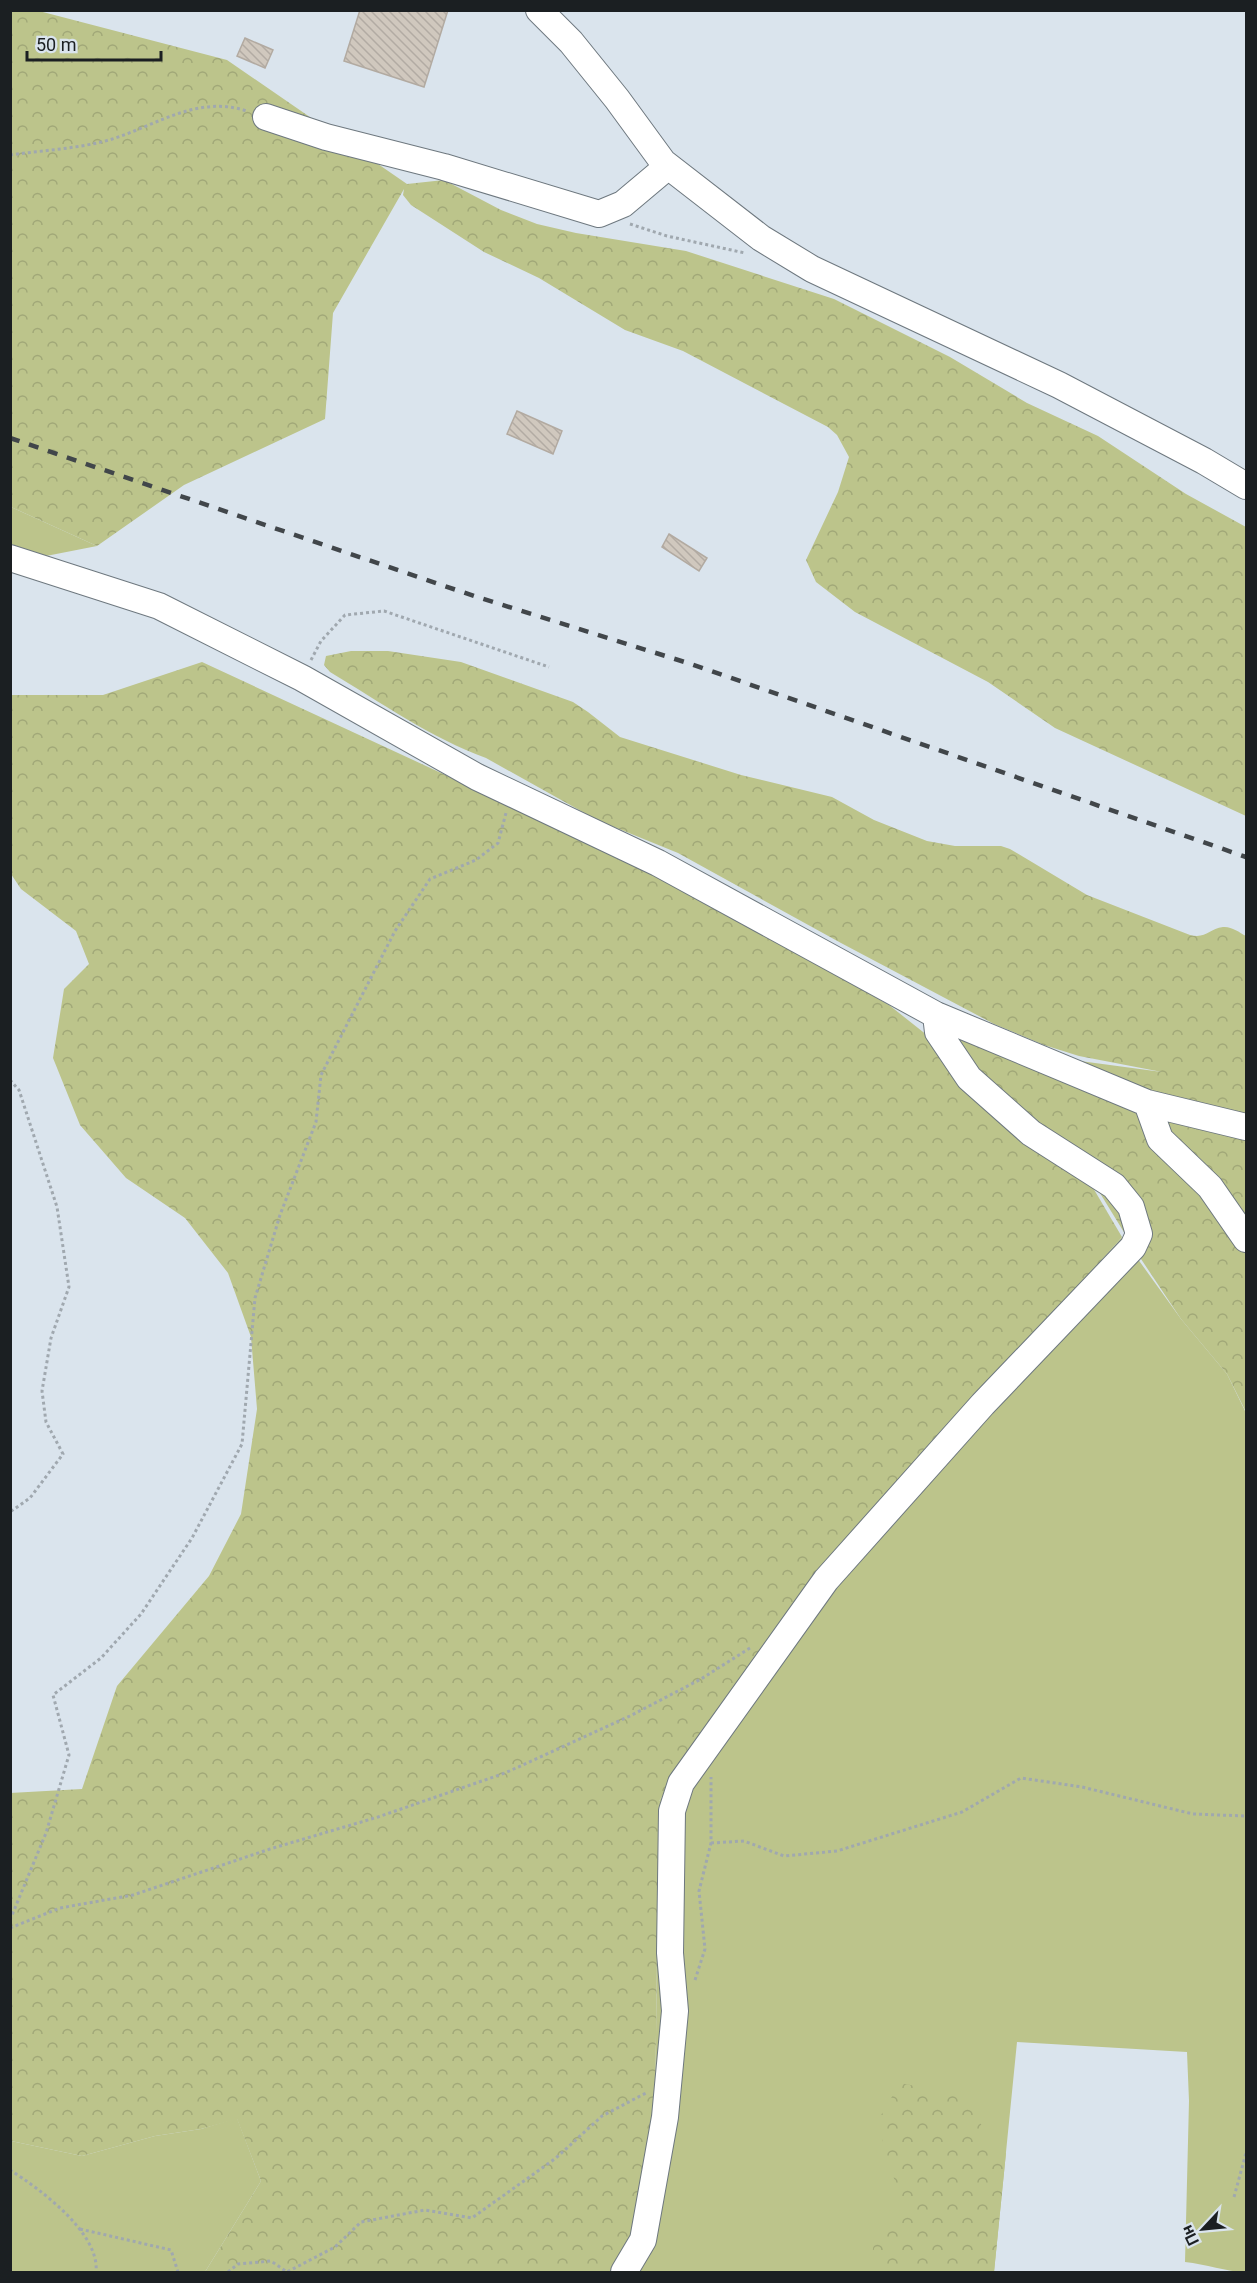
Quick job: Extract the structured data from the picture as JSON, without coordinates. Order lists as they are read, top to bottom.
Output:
{
  "scale_bar": "50 m",
  "north": "bottom left"
}
